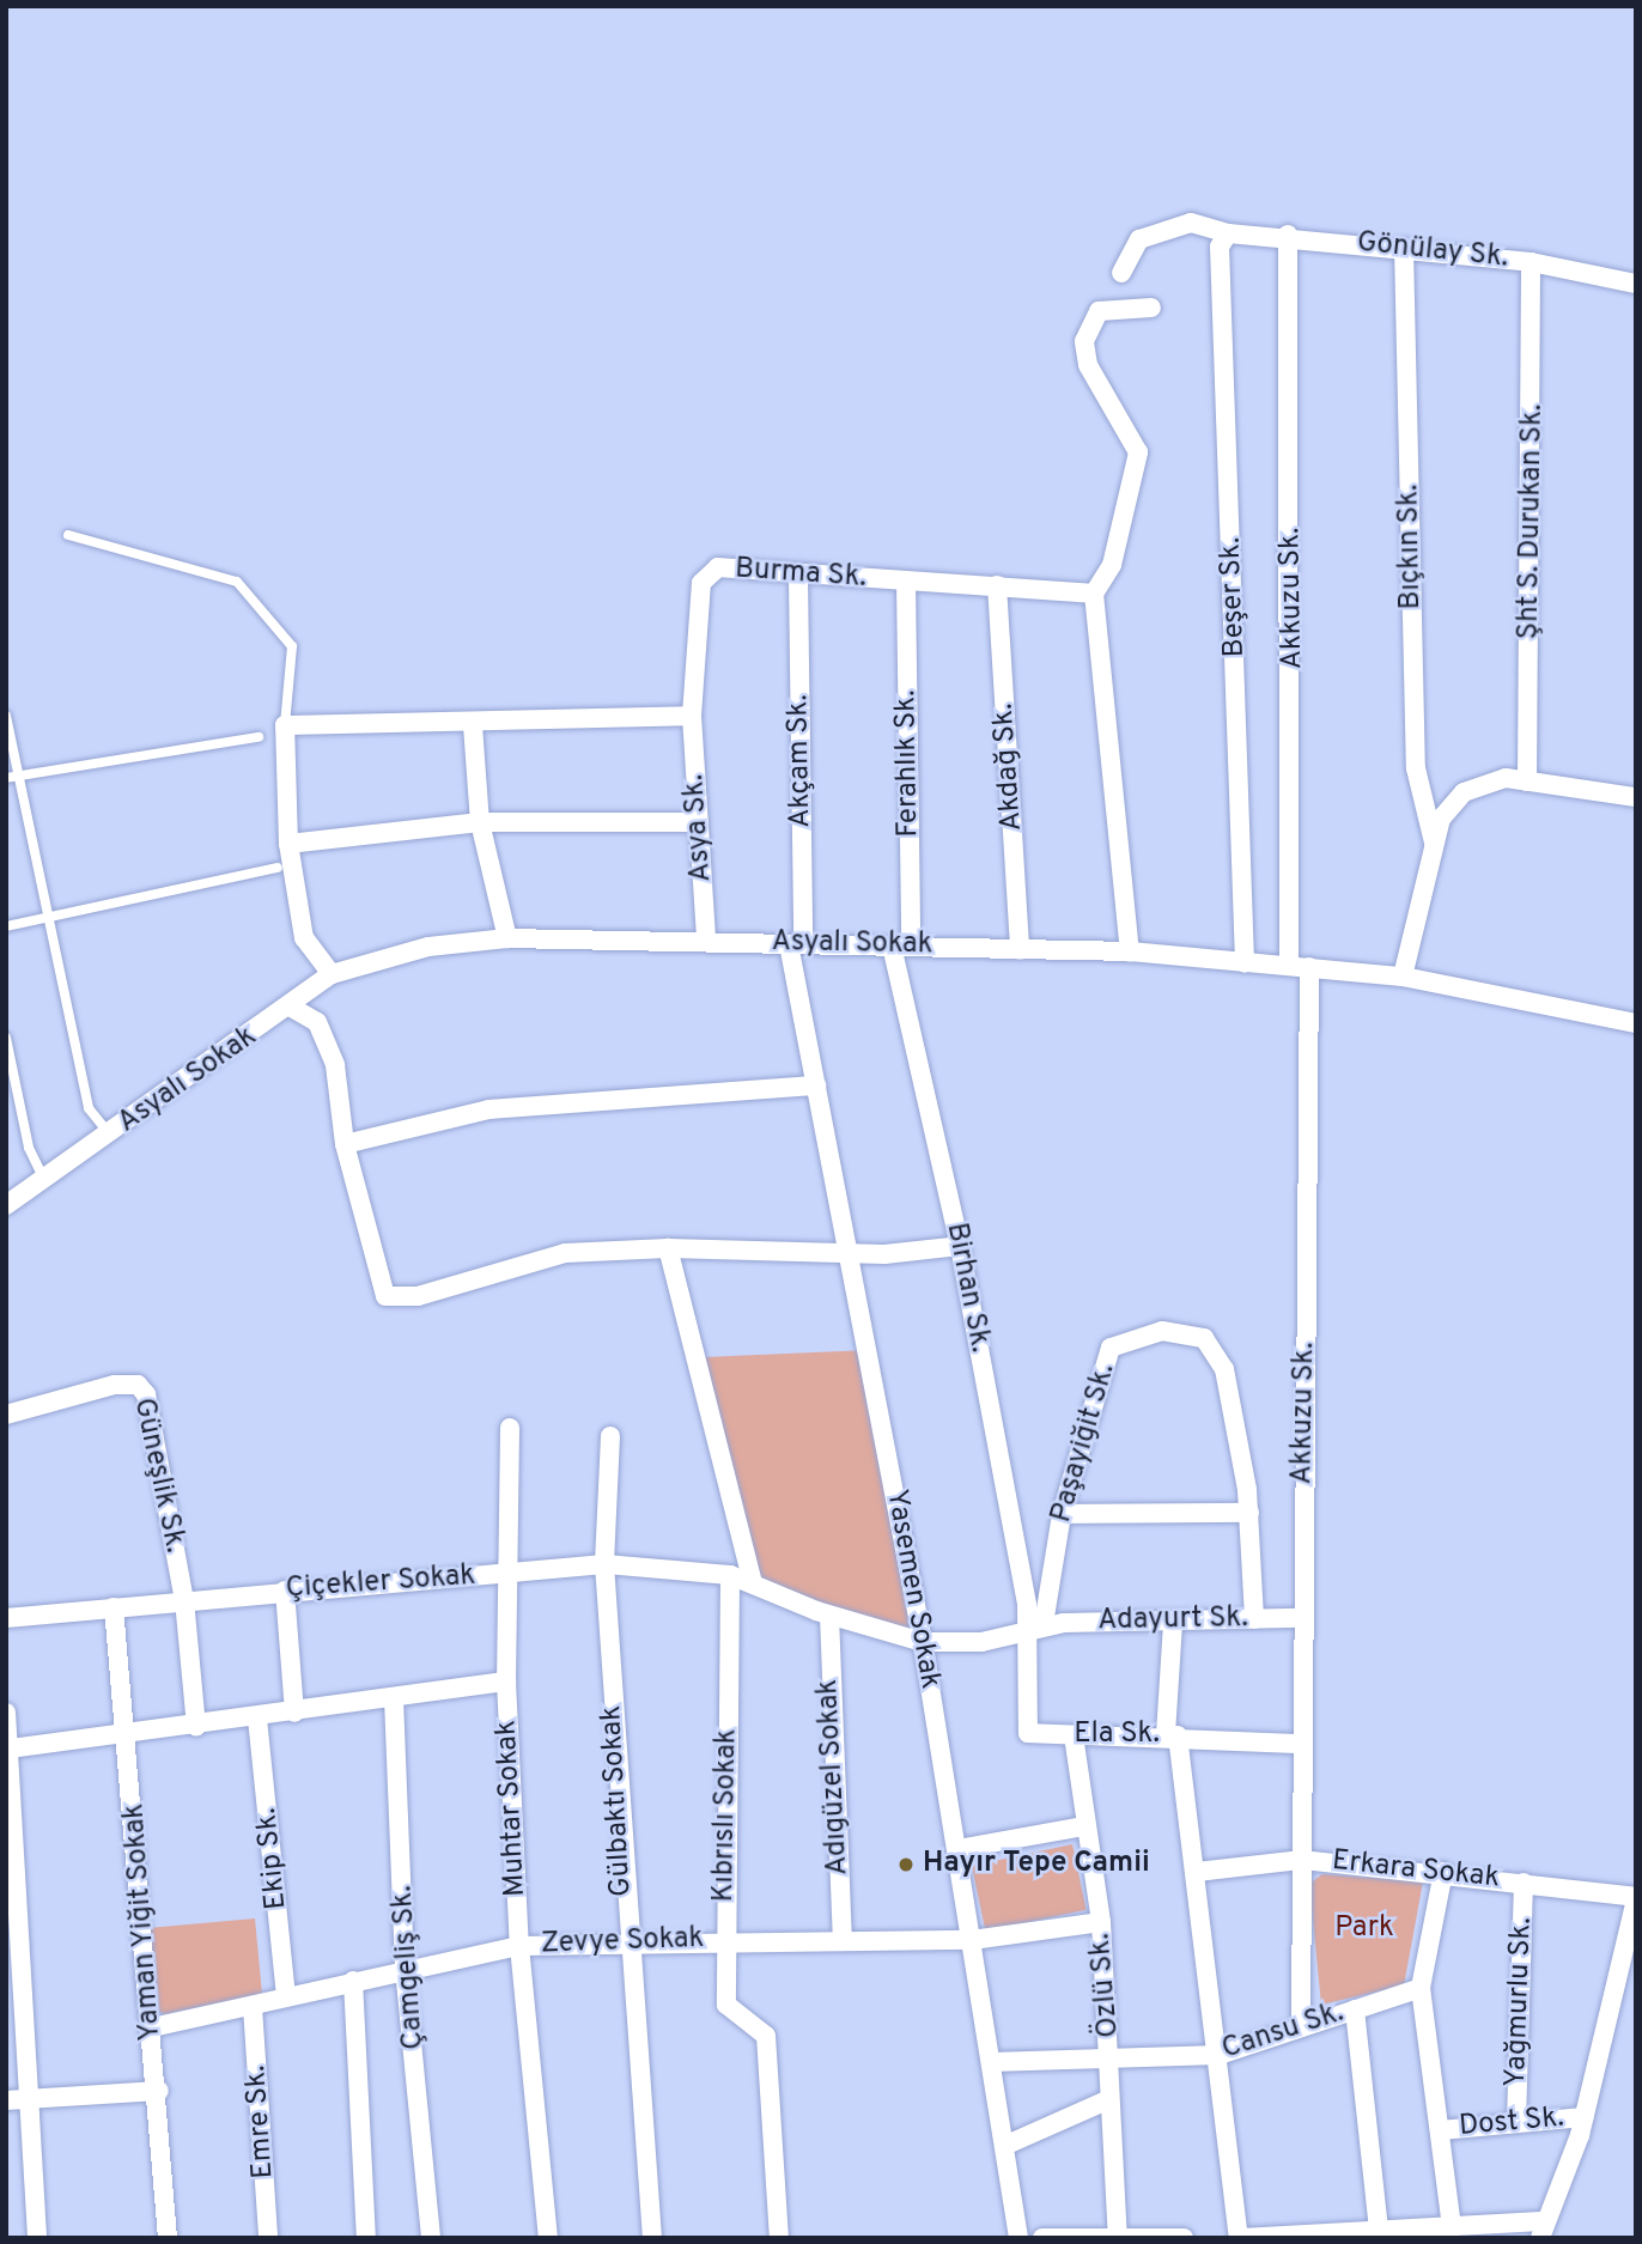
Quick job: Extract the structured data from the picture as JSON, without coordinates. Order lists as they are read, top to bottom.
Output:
{
  "streets": {
    "street": [
      "Gönülay Sk.",
      "Şht S. Durukan Sk.",
      "Bıçkın Sk.",
      "Burma Sk.",
      "Beşer Sk.",
      "Akkuzu Sk.",
      "Akçam Sk.",
      "Ferahlık Sk.",
      "Akdağ Sk.",
      "Asya Sk.",
      "Asyalı Sokak",
      "Birhan Sk.",
      "Paşayiğit Sk.",
      "Güneşlik Sk.",
      "Çiçekler Sokak",
      "Yasemen Sokak",
      "Adayurt Sk.",
      "Ela Sk.",
      "Adıgüzel Sokak",
      "Gülbaktı Sokak",
      "Muhtar Sokak",
      "Kıbrıslı Sokak",
      "Ekip Sk.",
      "Erkara Sokak",
      "Yaman Yiğit Sokak",
      "Zevye Sokak",
      "Çamgeliş Sk.",
      "Özlü Sk.",
      "Yağmurlu Sk.",
      "Cansu Sk.",
      "Emre Sk.",
      "Dost Sk."
    ]
  },
  "crossings": [
    ["Gönülay Sk.", "Şht S. Durukan Sk."],
    ["Gönülay Sk.", "Bıçkın Sk."],
    ["Gönülay Sk.", "Beşer Sk."],
    ["Gönülay Sk.", "Akkuzu Sk."],
    ["Burma Sk.", "Akçam Sk."],
    ["Burma Sk.", "Ferahlık Sk."],
    ["Burma Sk.", "Akdağ Sk."],
    ["Burma Sk.", "Asya Sk."],
    ["Beşer Sk.", "Asyalı Sokak"],
    ["Akkuzu Sk.", "Asyalı Sokak"],
    ["Akkuzu Sk.", "Adayurt Sk."],
    ["Akkuzu Sk.", "Ela Sk."],
    ["Akkuzu Sk.", "Erkara Sokak"],
    ["Akkuzu Sk.", "Cansu Sk."],
    ["Akçam Sk.", "Asyalı Sokak"],
    ["Akçam Sk.", "Yasemen Sokak"],
    ["Ferahlık Sk.", "Asyalı Sokak"],
    ["Ferahlık Sk.", "Birhan Sk."],
    ["Akdağ Sk.", "Asyalı Sokak"],
    ["Asya Sk.", "Asyalı Sokak"],
    ["Asyalı Sokak", "Birhan Sk."],
    ["Asyalı Sokak", "Yasemen Sokak"],
    ["Birhan Sk.", "Ela Sk."],
    ["Paşayiğit Sk.", "Adayurt Sk."],
    ["Güneşlik Sk.", "Çiçekler Sokak"],
    ["Çiçekler Sokak", "Yasemen Sokak"],
    ["Çiçekler Sokak", "Adıgüzel Sokak"],
    ["Çiçekler Sokak", "Gülbaktı Sokak"],
    ["Çiçekler Sokak", "Muhtar Sokak"],
    ["Çiçekler Sokak", "Kıbrıslı Sokak"],
    ["Çiçekler Sokak", "Yaman Yiğit Sokak"],
    ["Yasemen Sokak", "Zevye Sokak"],
    ["Yasemen Sokak", "Cansu Sk."],
    ["Ela Sk.", "Özlü Sk."],
    ["Adıgüzel Sokak", "Zevye Sokak"],
    ["Gülbaktı Sokak", "Zevye Sokak"],
    ["Muhtar Sokak", "Zevye Sokak"],
    ["Kıbrıslı Sokak", "Zevye Sokak"],
    ["Ekip Sk.", "Zevye Sokak"],
    ["Erkara Sokak", "Yağmurlu Sk."],
    ["Yaman Yiğit Sokak", "Zevye Sokak"],
    ["Zevye Sokak", "Çamgeliş Sk."],
    ["Zevye Sokak", "Özlü Sk."],
    ["Zevye Sokak", "Emre Sk."],
    ["Özlü Sk.", "Cansu Sk."],
    ["Yağmurlu Sk.", "Dost Sk."]
  ],
  "parks": ["Park"],
  "places": ["Hayır Tepe Camii"]
}
